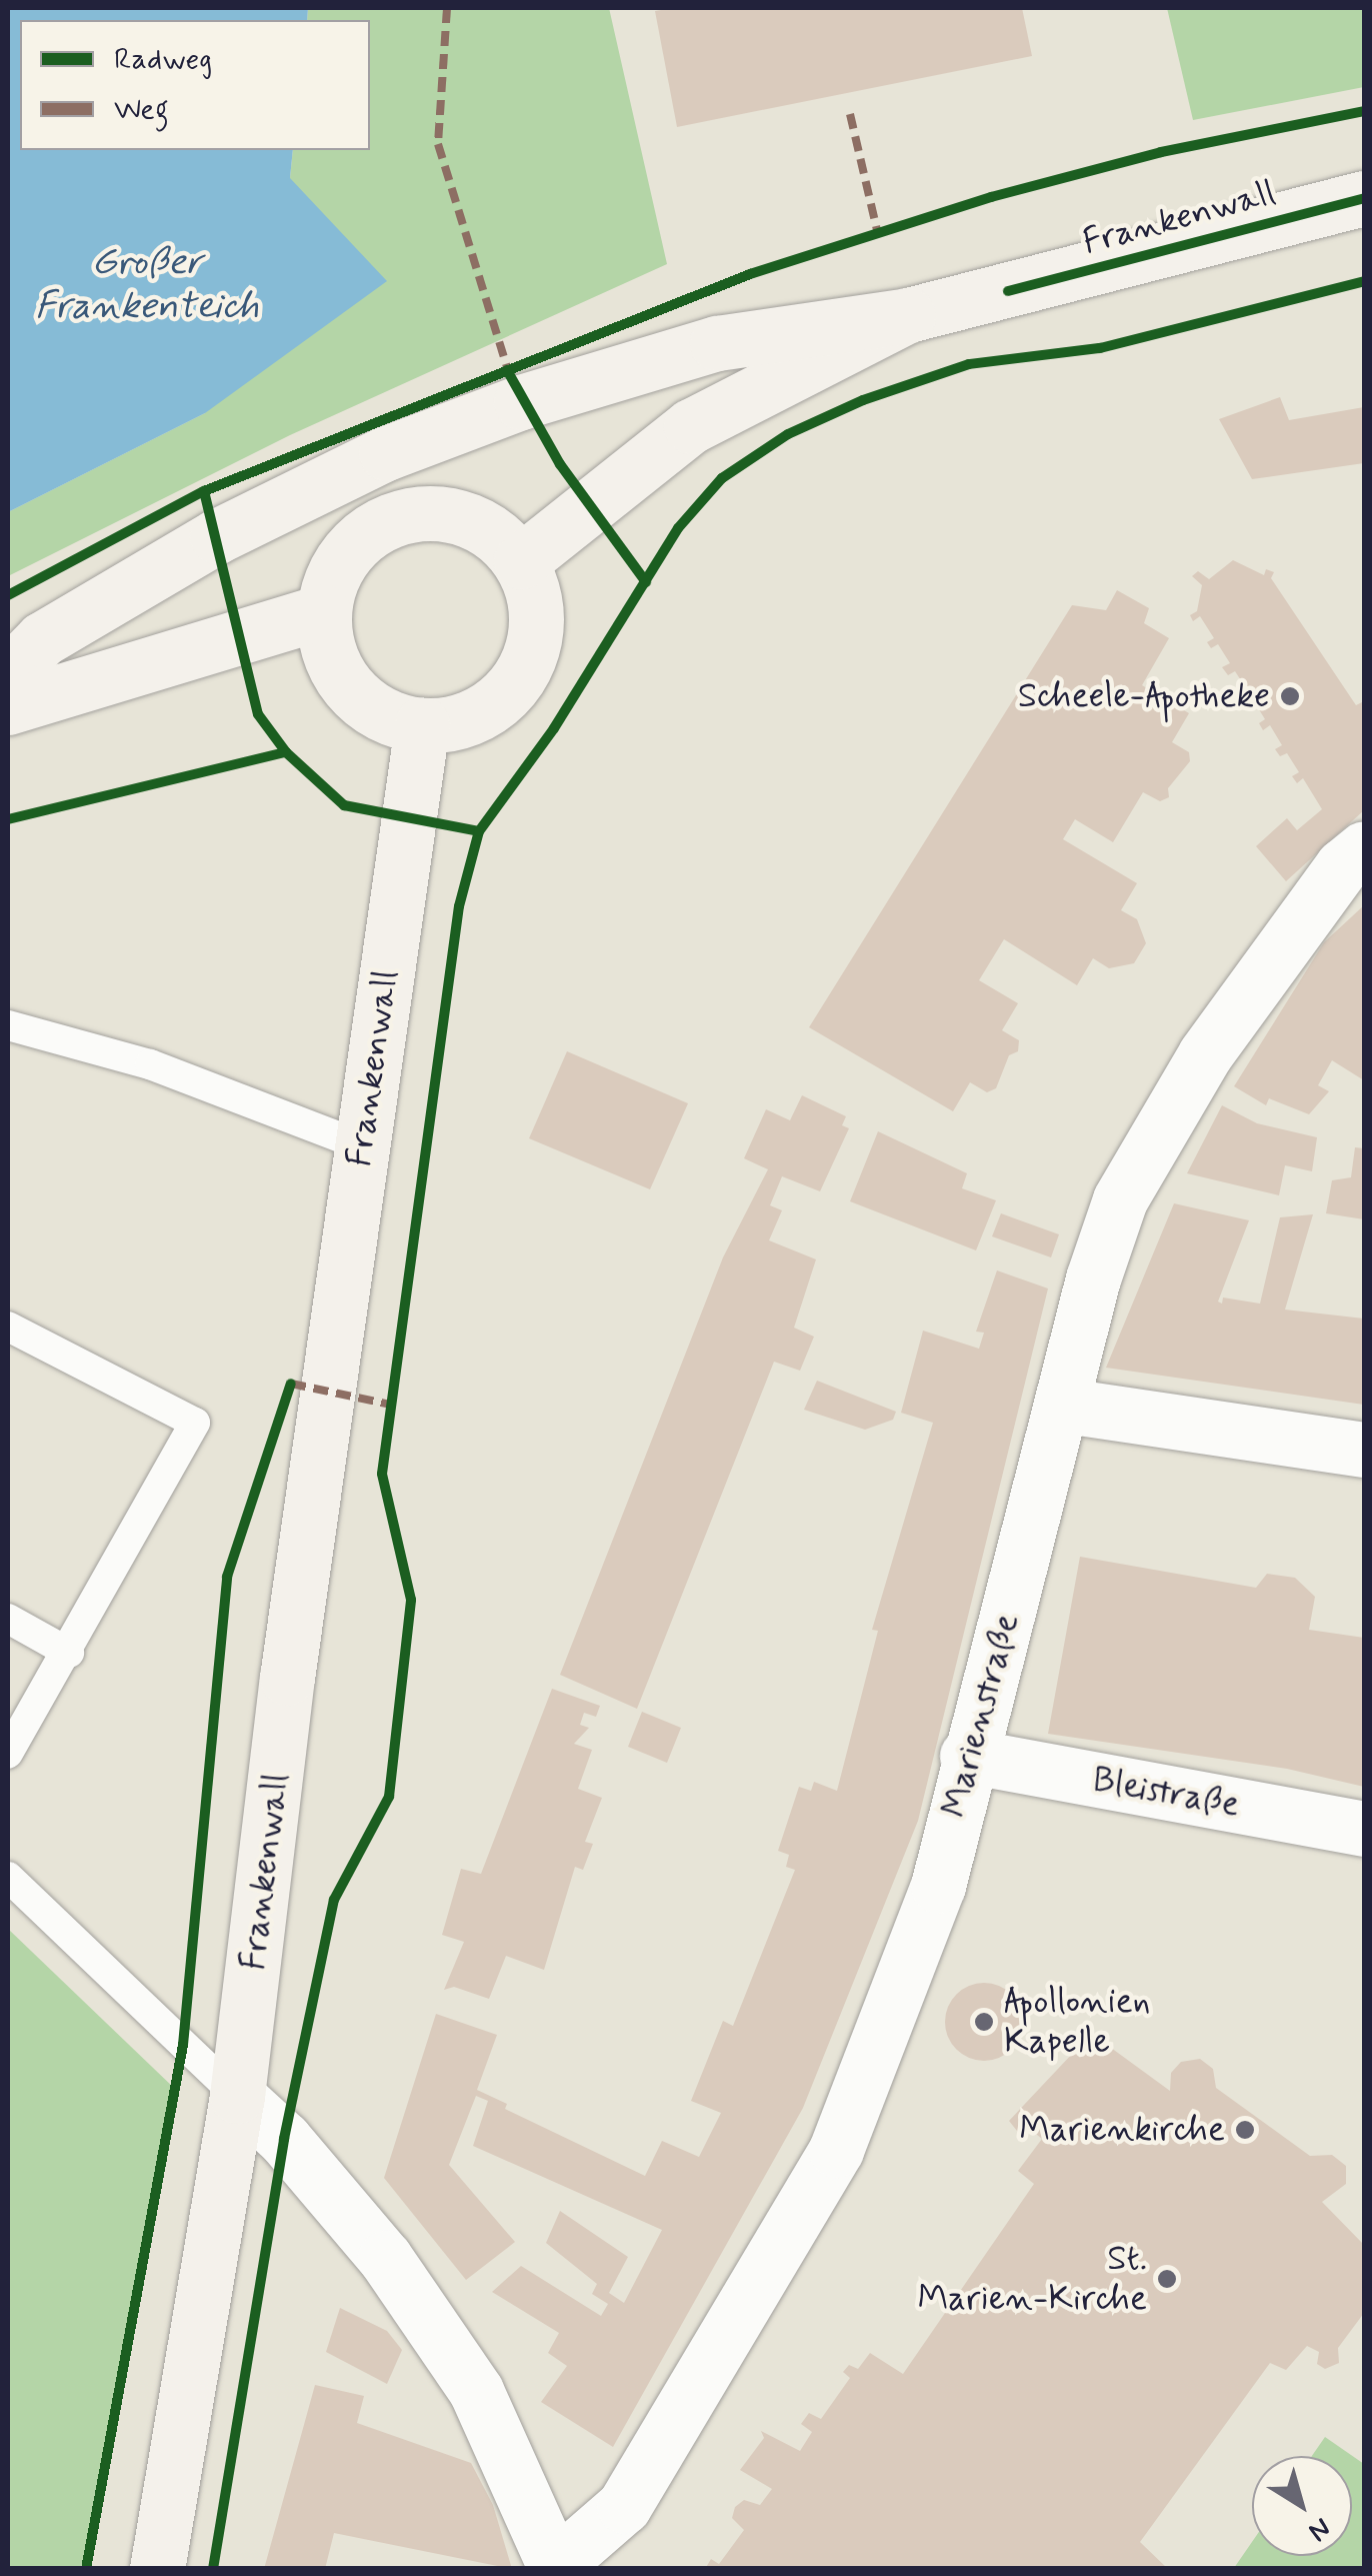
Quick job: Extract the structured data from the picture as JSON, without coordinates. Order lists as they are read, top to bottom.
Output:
{
  "streets": {
    "main road": ["Frankenwall"],
    "street": ["Marienstraße", "Bleistraße"]
  },
  "crossings": [
    ["Marienstraße", "Bleistraße"]
  ],
  "water": ["Großer Frankenteich"],
  "places": [
    "Scheele-Apotheke",
    "Apollonien Kapelle",
    "Marienkirche",
    "St. Marien-Kirche"
  ],
  "legend": ["Radweg", "Weg"],
  "north": "bottom right"
}
